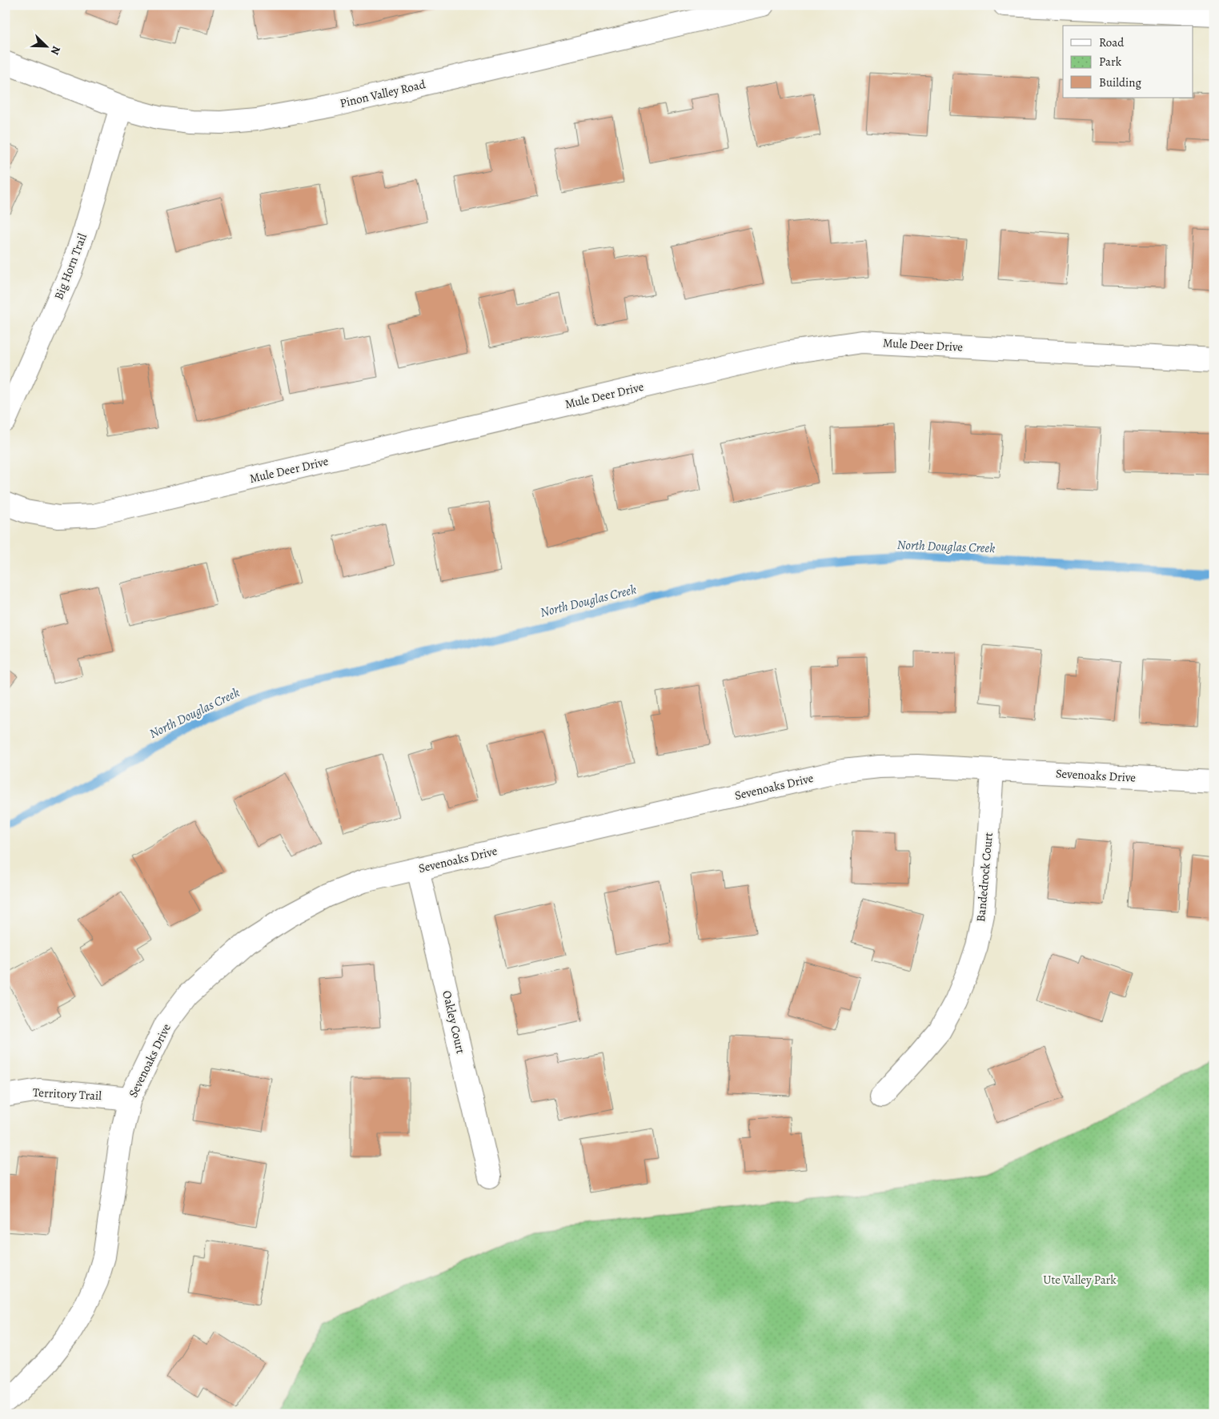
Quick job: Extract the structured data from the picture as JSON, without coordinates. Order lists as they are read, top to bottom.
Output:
{
  "streets": {
    "street": [
      "Pinon Valley Road",
      "Big Horn Trail",
      "Mule Deer Drive",
      "Sevenoaks Drive",
      "Bandedrock Court",
      "Oakley Court",
      "Territory Trail"
    ]
  },
  "crossings": [
    ["Pinon Valley Road", "Big Horn Trail"],
    ["Sevenoaks Drive", "Bandedrock Court"],
    ["Sevenoaks Drive", "Oakley Court"],
    ["Sevenoaks Drive", "Territory Trail"]
  ],
  "water": ["North Douglas Creek"],
  "parks": ["Ute Valley Park"],
  "legend": ["Road", "Park", "Building"],
  "north": "bottom right"
}
